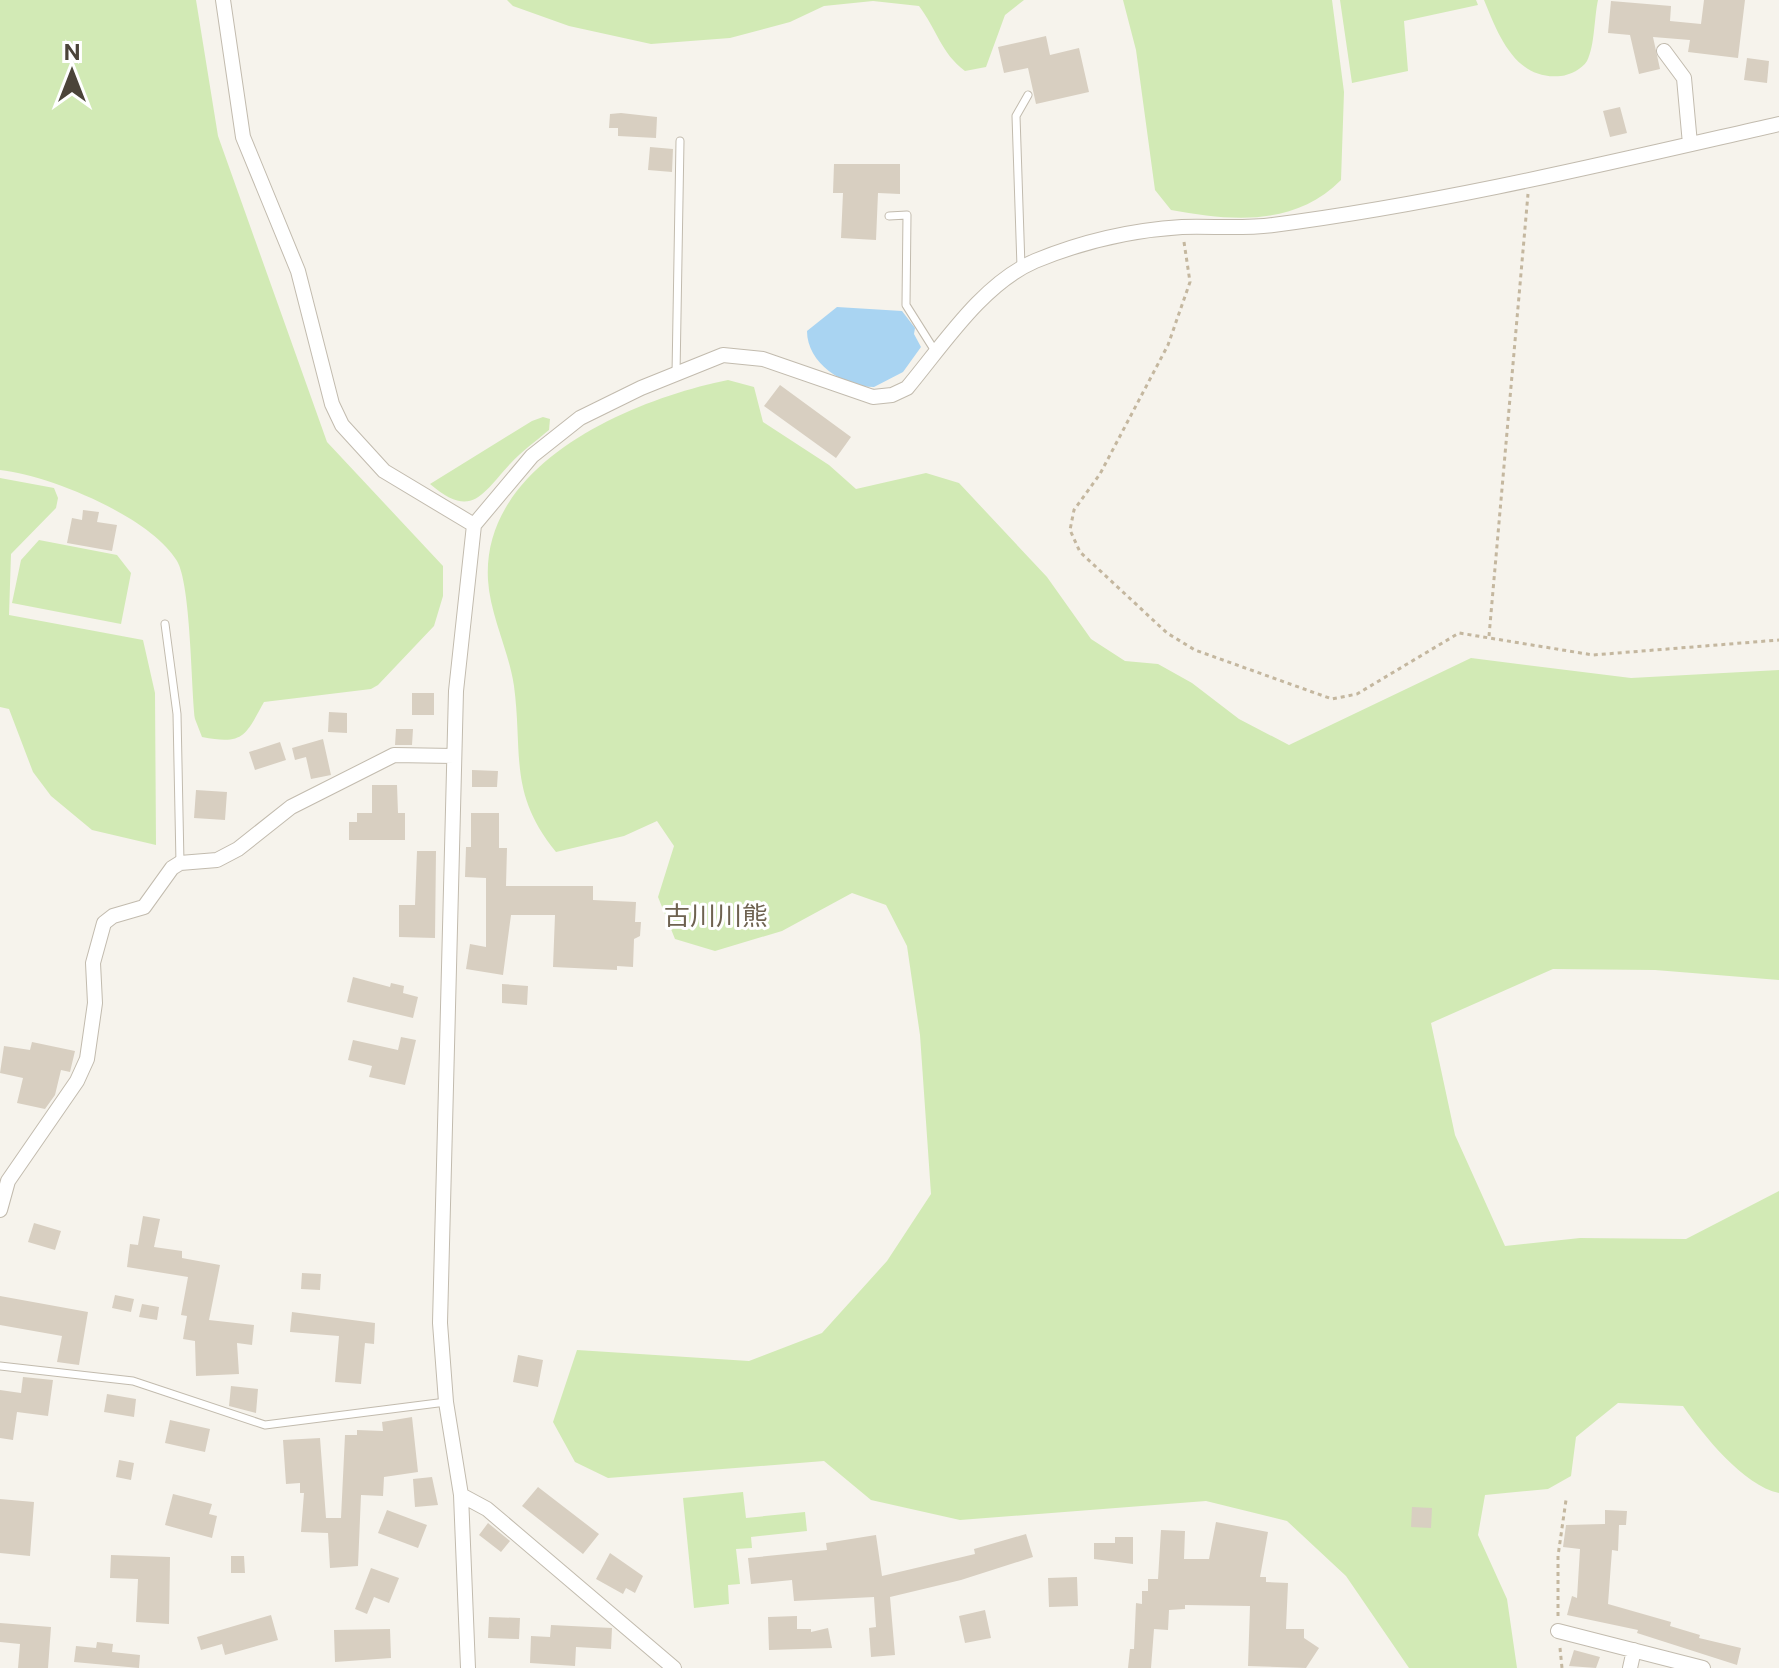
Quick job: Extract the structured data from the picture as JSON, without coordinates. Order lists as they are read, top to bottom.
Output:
{
  "districts": ["古川川熊"],
  "north": "top"
}
